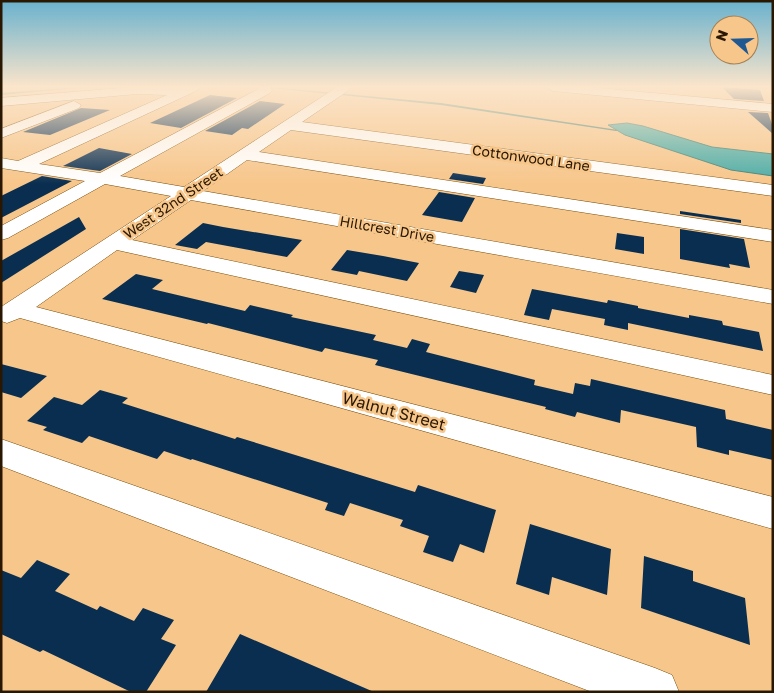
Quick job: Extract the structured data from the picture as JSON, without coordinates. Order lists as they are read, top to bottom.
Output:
{
  "streets": {
    "street": [
      "Cottonwood Lane",
      "West 32nd Street",
      "Hillcrest Drive",
      "Walnut Street"
    ]
  },
  "crossings": [
    ["Cottonwood Lane", "West 32nd Street"],
    ["West 32nd Street", "Hillcrest Drive"],
    ["West 32nd Street", "Walnut Street"]
  ],
  "north": "left"
}
